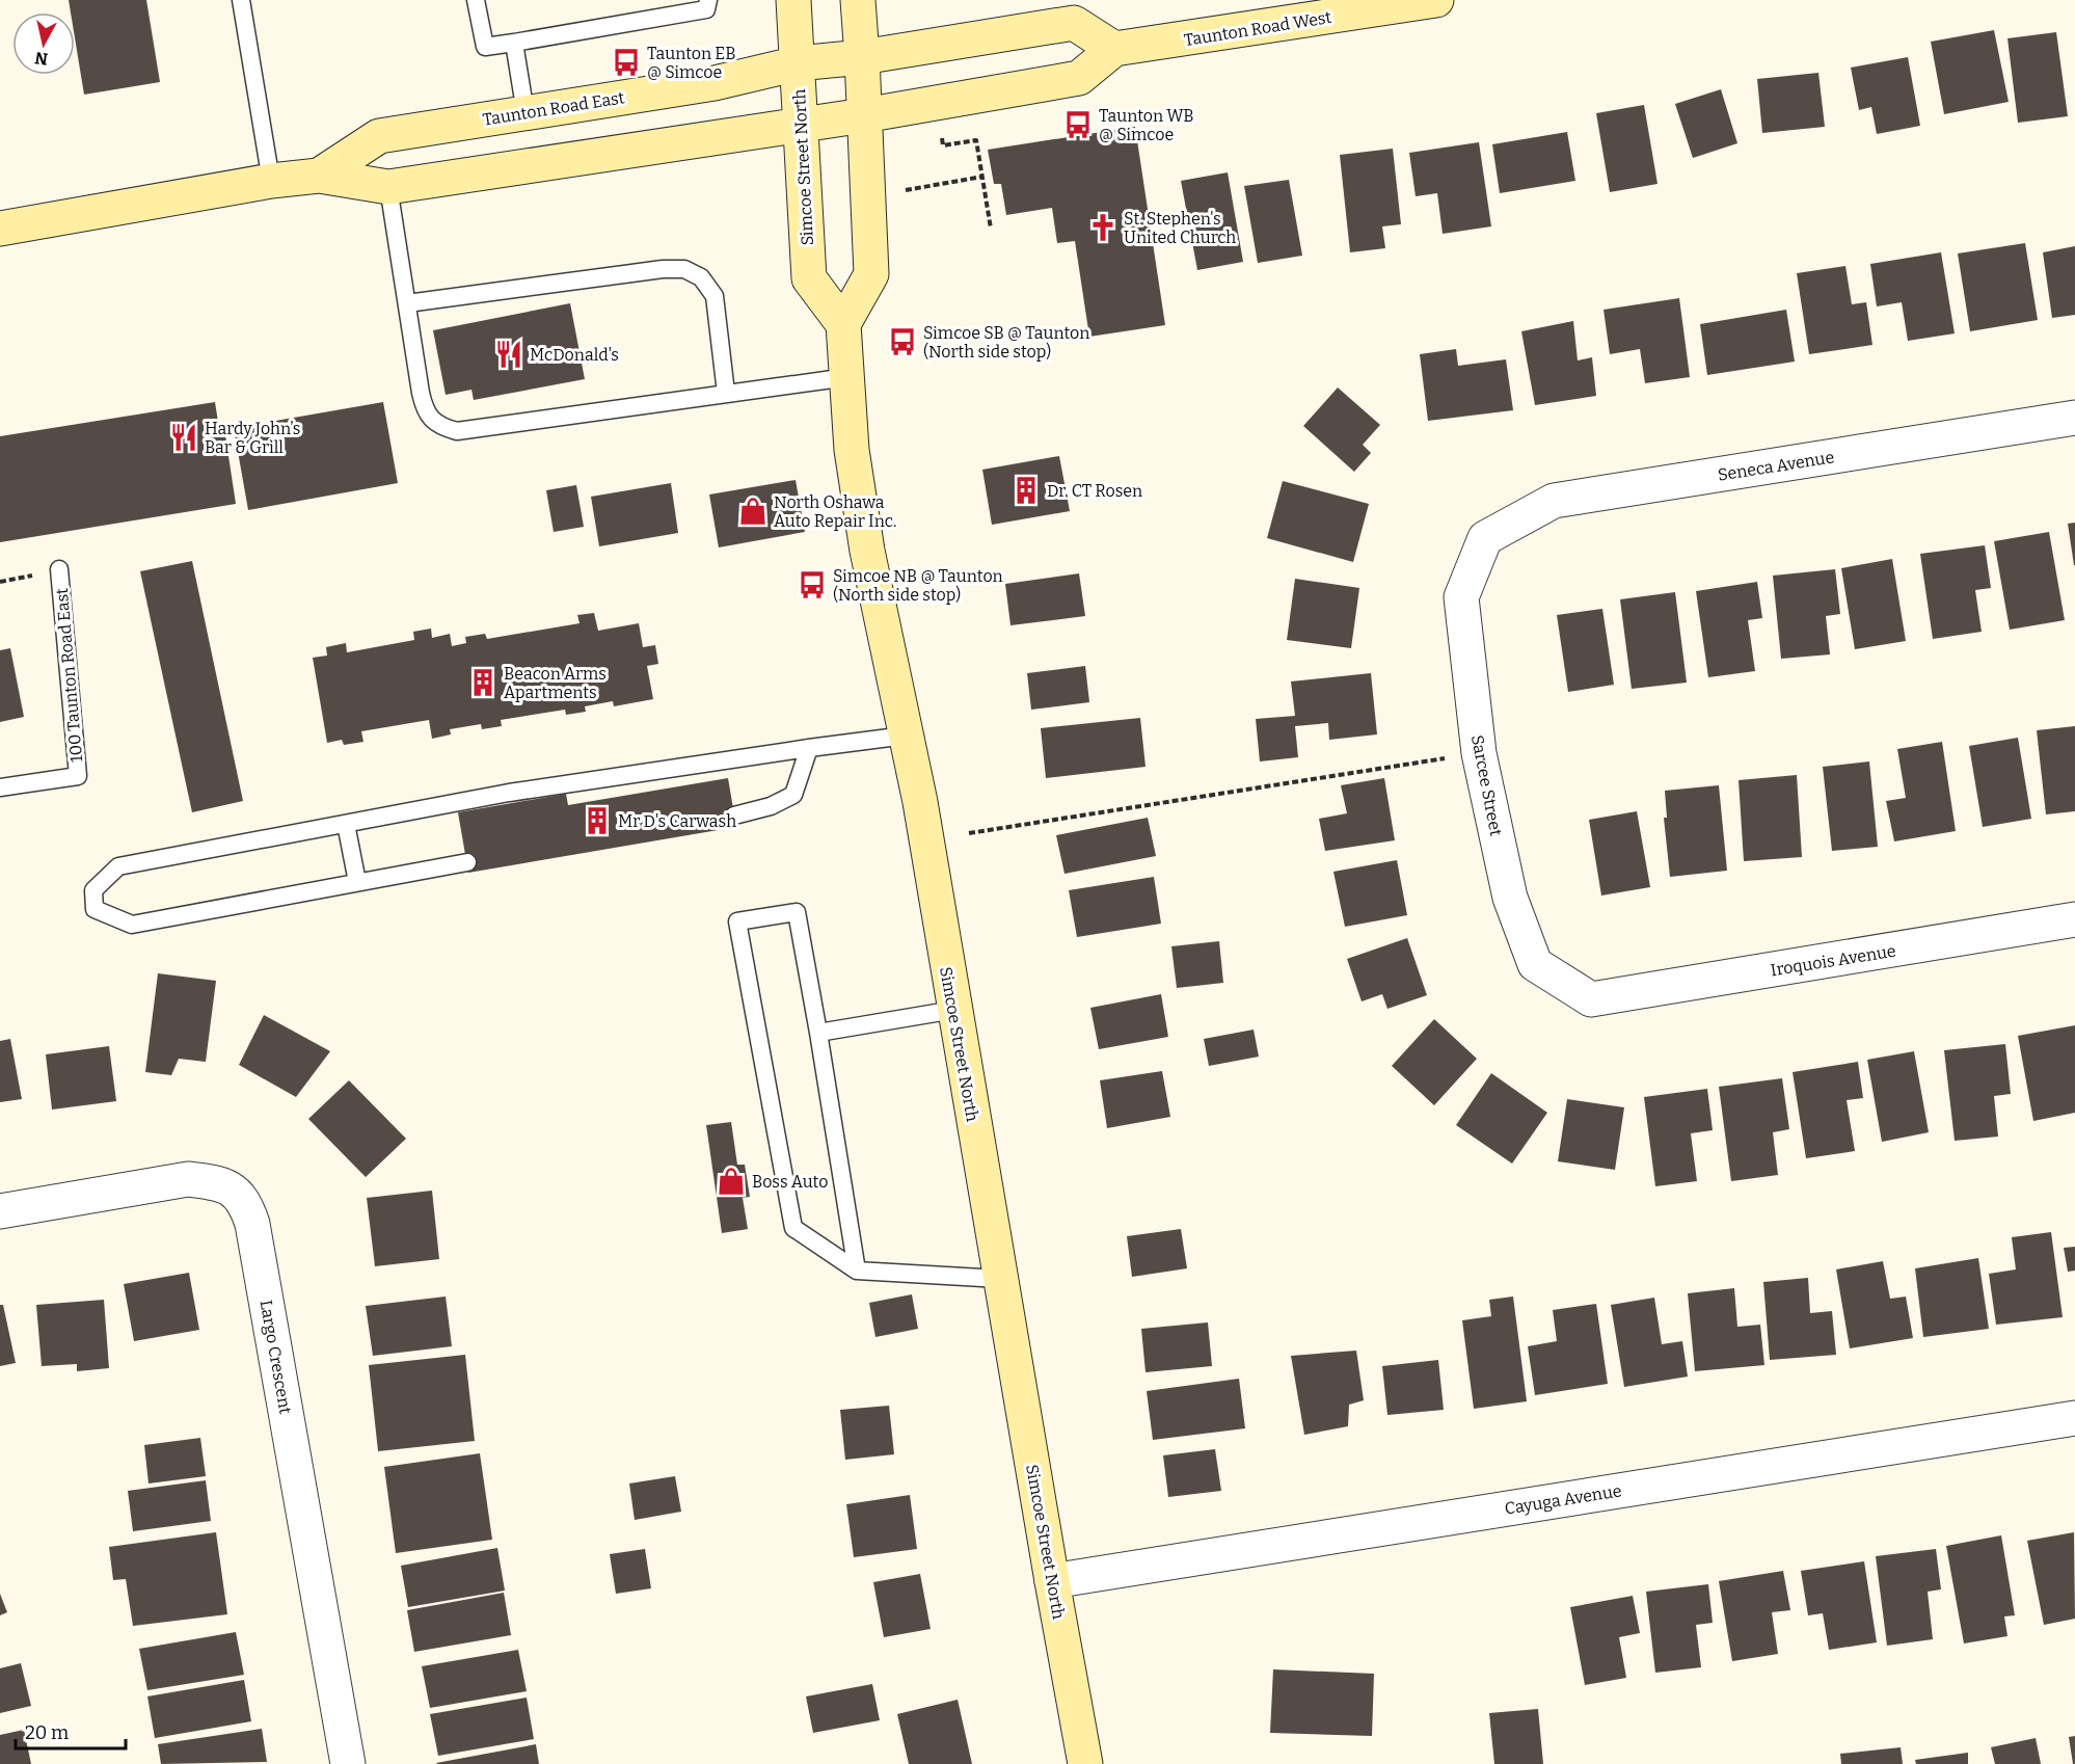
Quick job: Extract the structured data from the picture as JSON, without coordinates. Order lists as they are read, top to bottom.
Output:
{
  "streets": {
    "main road": ["Taunton Road West", "Taunton Road East", "Simcoe Street North"],
    "street": [
      "Seneca Avenue",
      "Sarcee Street",
      "Iroquois Avenue",
      "Largo Crescent",
      "Cayuga Avenue"
    ],
    "lane": ["100 Taunton Road East"]
  },
  "crossings": [
    ["Taunton Road East", "Simcoe Street North"],
    ["Simcoe Street North", "Cayuga Avenue"],
    ["Seneca Avenue", "Sarcee Street"],
    ["Sarcee Street", "Iroquois Avenue"]
  ],
  "places": {
    "bus stop": [
      "Taunton EB @ Simcoe",
      "Taunton WB @ Simcoe",
      "Simcoe SB @ Taunton (North side stop)",
      "Simcoe NB @ Taunton (North side stop)"
    ],
    "church": ["St. Stephen's United Church"],
    "restaurant": ["McDonald's", "Hardy John’s Bar & Grill"],
    "building": ["Dr. CT Rosen", "Beacon Arms Apartments", "Mr D's Carwash"],
    "shop": ["North Oshawa Auto Repair Inc.", "Boss Auto"]
  },
  "scale_bar": "20 m",
  "north": "bottom"
}
